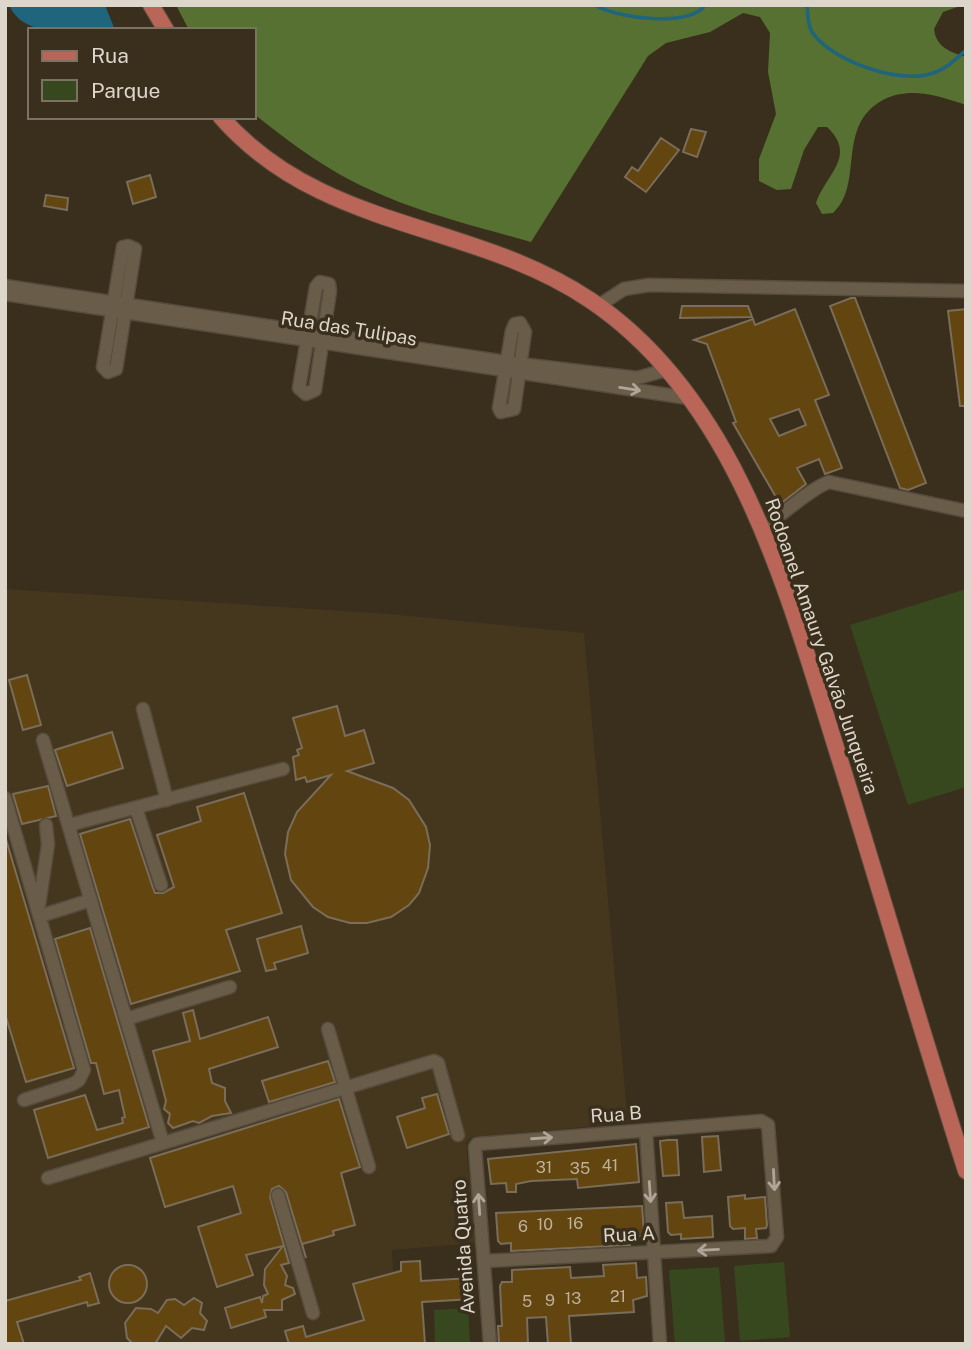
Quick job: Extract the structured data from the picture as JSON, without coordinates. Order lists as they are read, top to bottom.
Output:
{
  "streets": {
    "main road": ["Rodoanel Amaury Galvão Junqueira"],
    "street": [
      "Rua das Tulipas",
      "Rua B",
      "Rua A",
      "Avenida Quatro"
    ]
  },
  "crossings": [
    ["Rua das Tulipas", "Rodoanel Amaury Galvão Junqueira"],
    ["Rua B", "Rua A"],
    ["Rua B", "Avenida Quatro"],
    ["Rua A", "Avenida Quatro"]
  ],
  "one_way": ["Rua A", "Avenida Quatro"],
  "house_numbers": [
    "41",
    "31",
    "35",
    "16",
    "10",
    "6",
    "21",
    "13",
    "9",
    "5"
  ],
  "legend": ["Rua", "Parque"]
}
